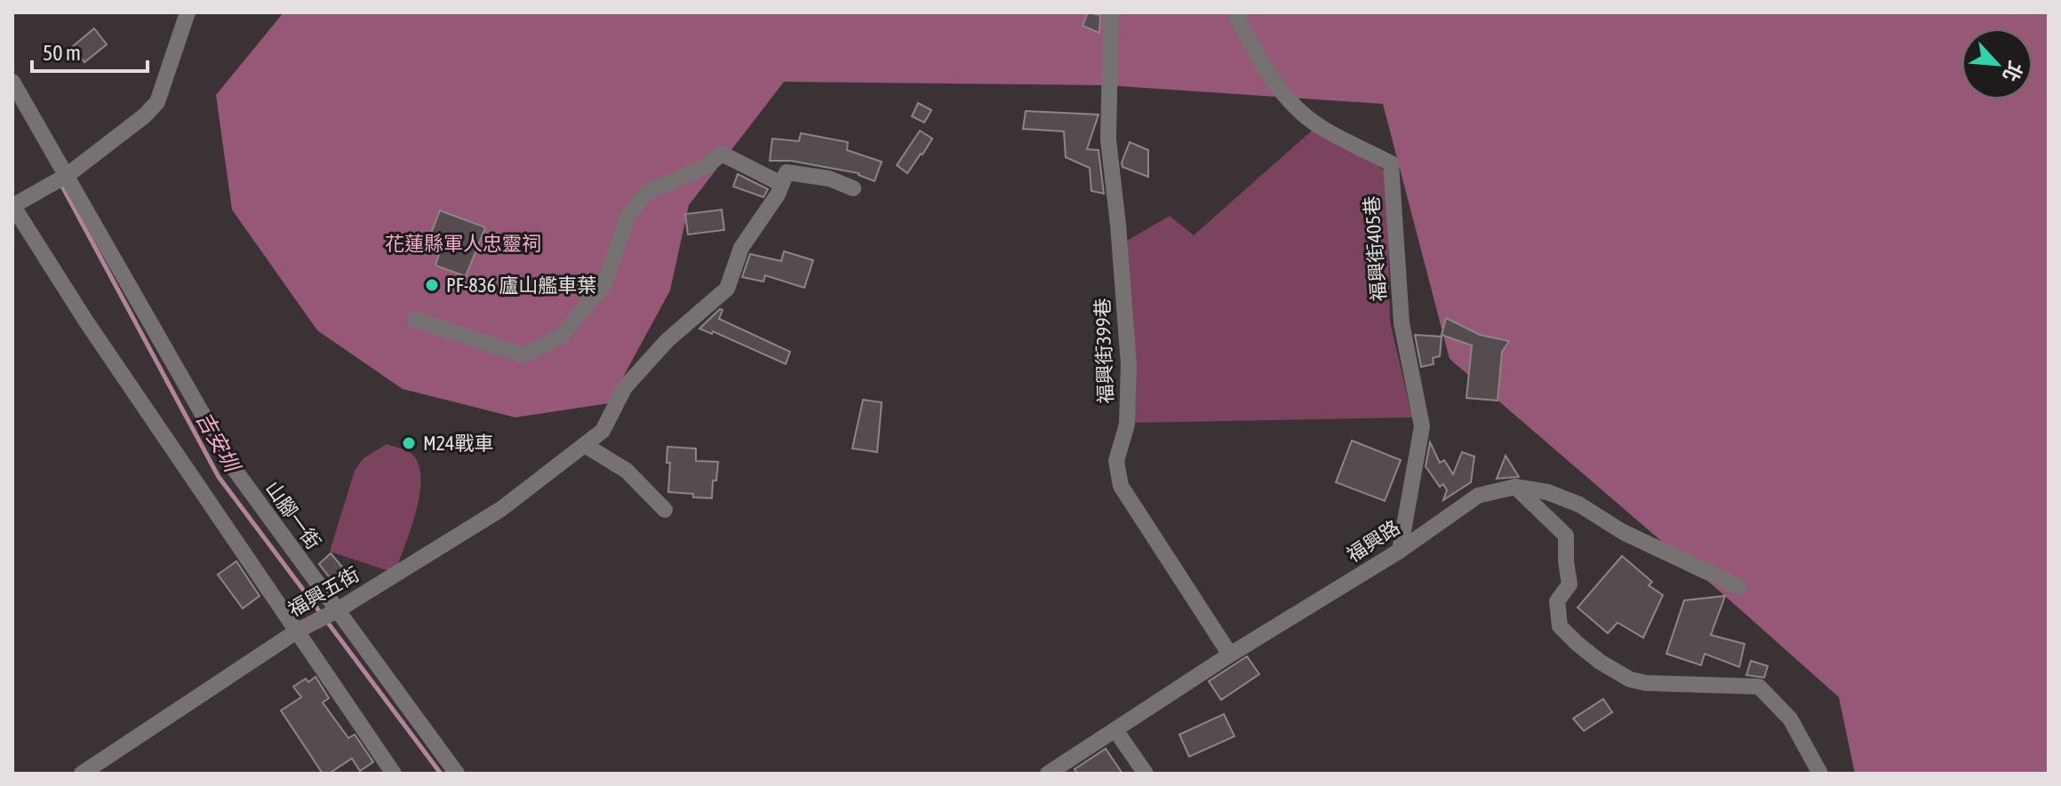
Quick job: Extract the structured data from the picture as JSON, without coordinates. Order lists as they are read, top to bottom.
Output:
{
  "streets": {
    "street": [
      "福興街405巷",
      "福興街399巷",
      "山腳一街",
      "福興路",
      "福興五街"
    ]
  },
  "crossings": [
    ["福興街405巷", "福興路"],
    ["福興街399巷", "福興路"],
    ["山腳一街", "福興五街"]
  ],
  "water": ["吉安圳"],
  "parks": ["花蓮縣軍人忠靈祠"],
  "places": ["PF-836 廬山艦車葉", "M24戰車"],
  "scale_bar": "50 m",
  "north": "bottom right"
}
